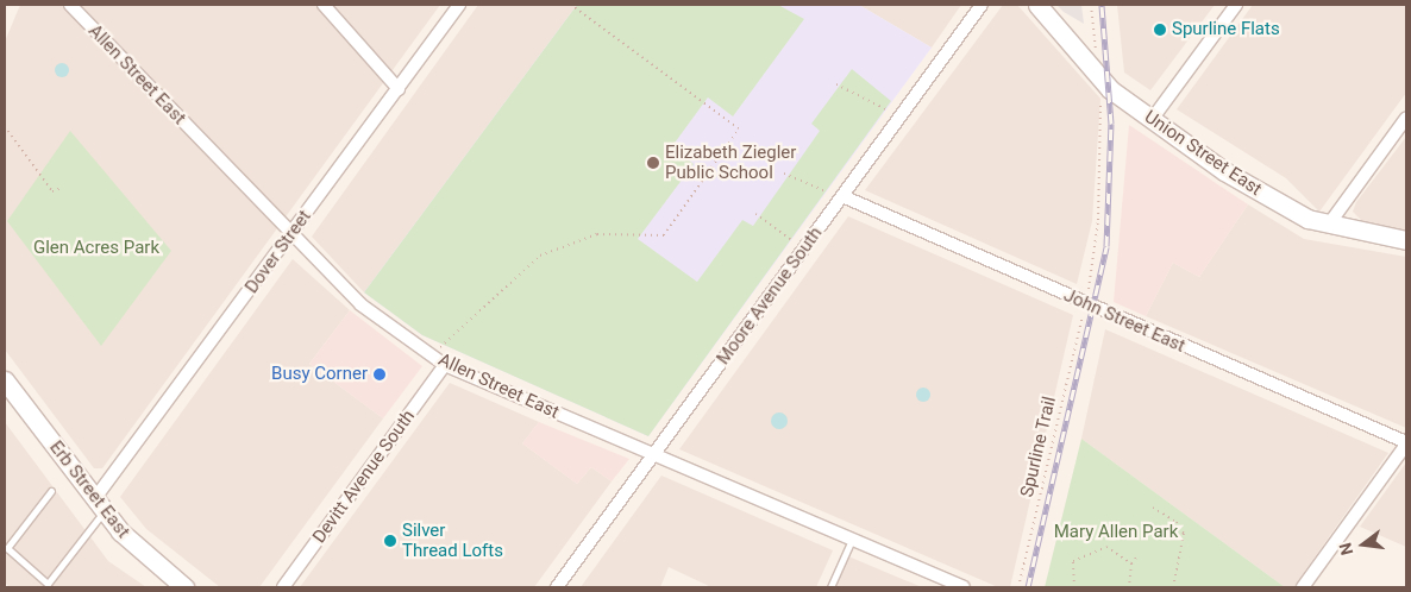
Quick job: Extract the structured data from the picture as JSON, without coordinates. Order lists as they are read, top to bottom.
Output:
{
  "streets": {
    "street": [
      "Allen Street East",
      "Union Street East",
      "Dover Street",
      "Moore Avenue South",
      "John Street East",
      "Devitt Avenue South",
      "Erb Street East"
    ],
    "path": ["Spurline Trail"]
  },
  "crossings": [
    ["Allen Street East", "Dover Street"],
    ["Allen Street East", "Moore Avenue South"],
    ["Allen Street East", "Devitt Avenue South"],
    ["Dover Street", "Erb Street East"],
    ["Moore Avenue South", "John Street East"]
  ],
  "parks": ["Glen Acres Park", "Mary Allen Park"],
  "places": [
    "Spurline Flats",
    "Elizabeth Ziegler Public School",
    "Busy Corner",
    "Silver Thread Lofts"
  ],
  "north": "left"
}
